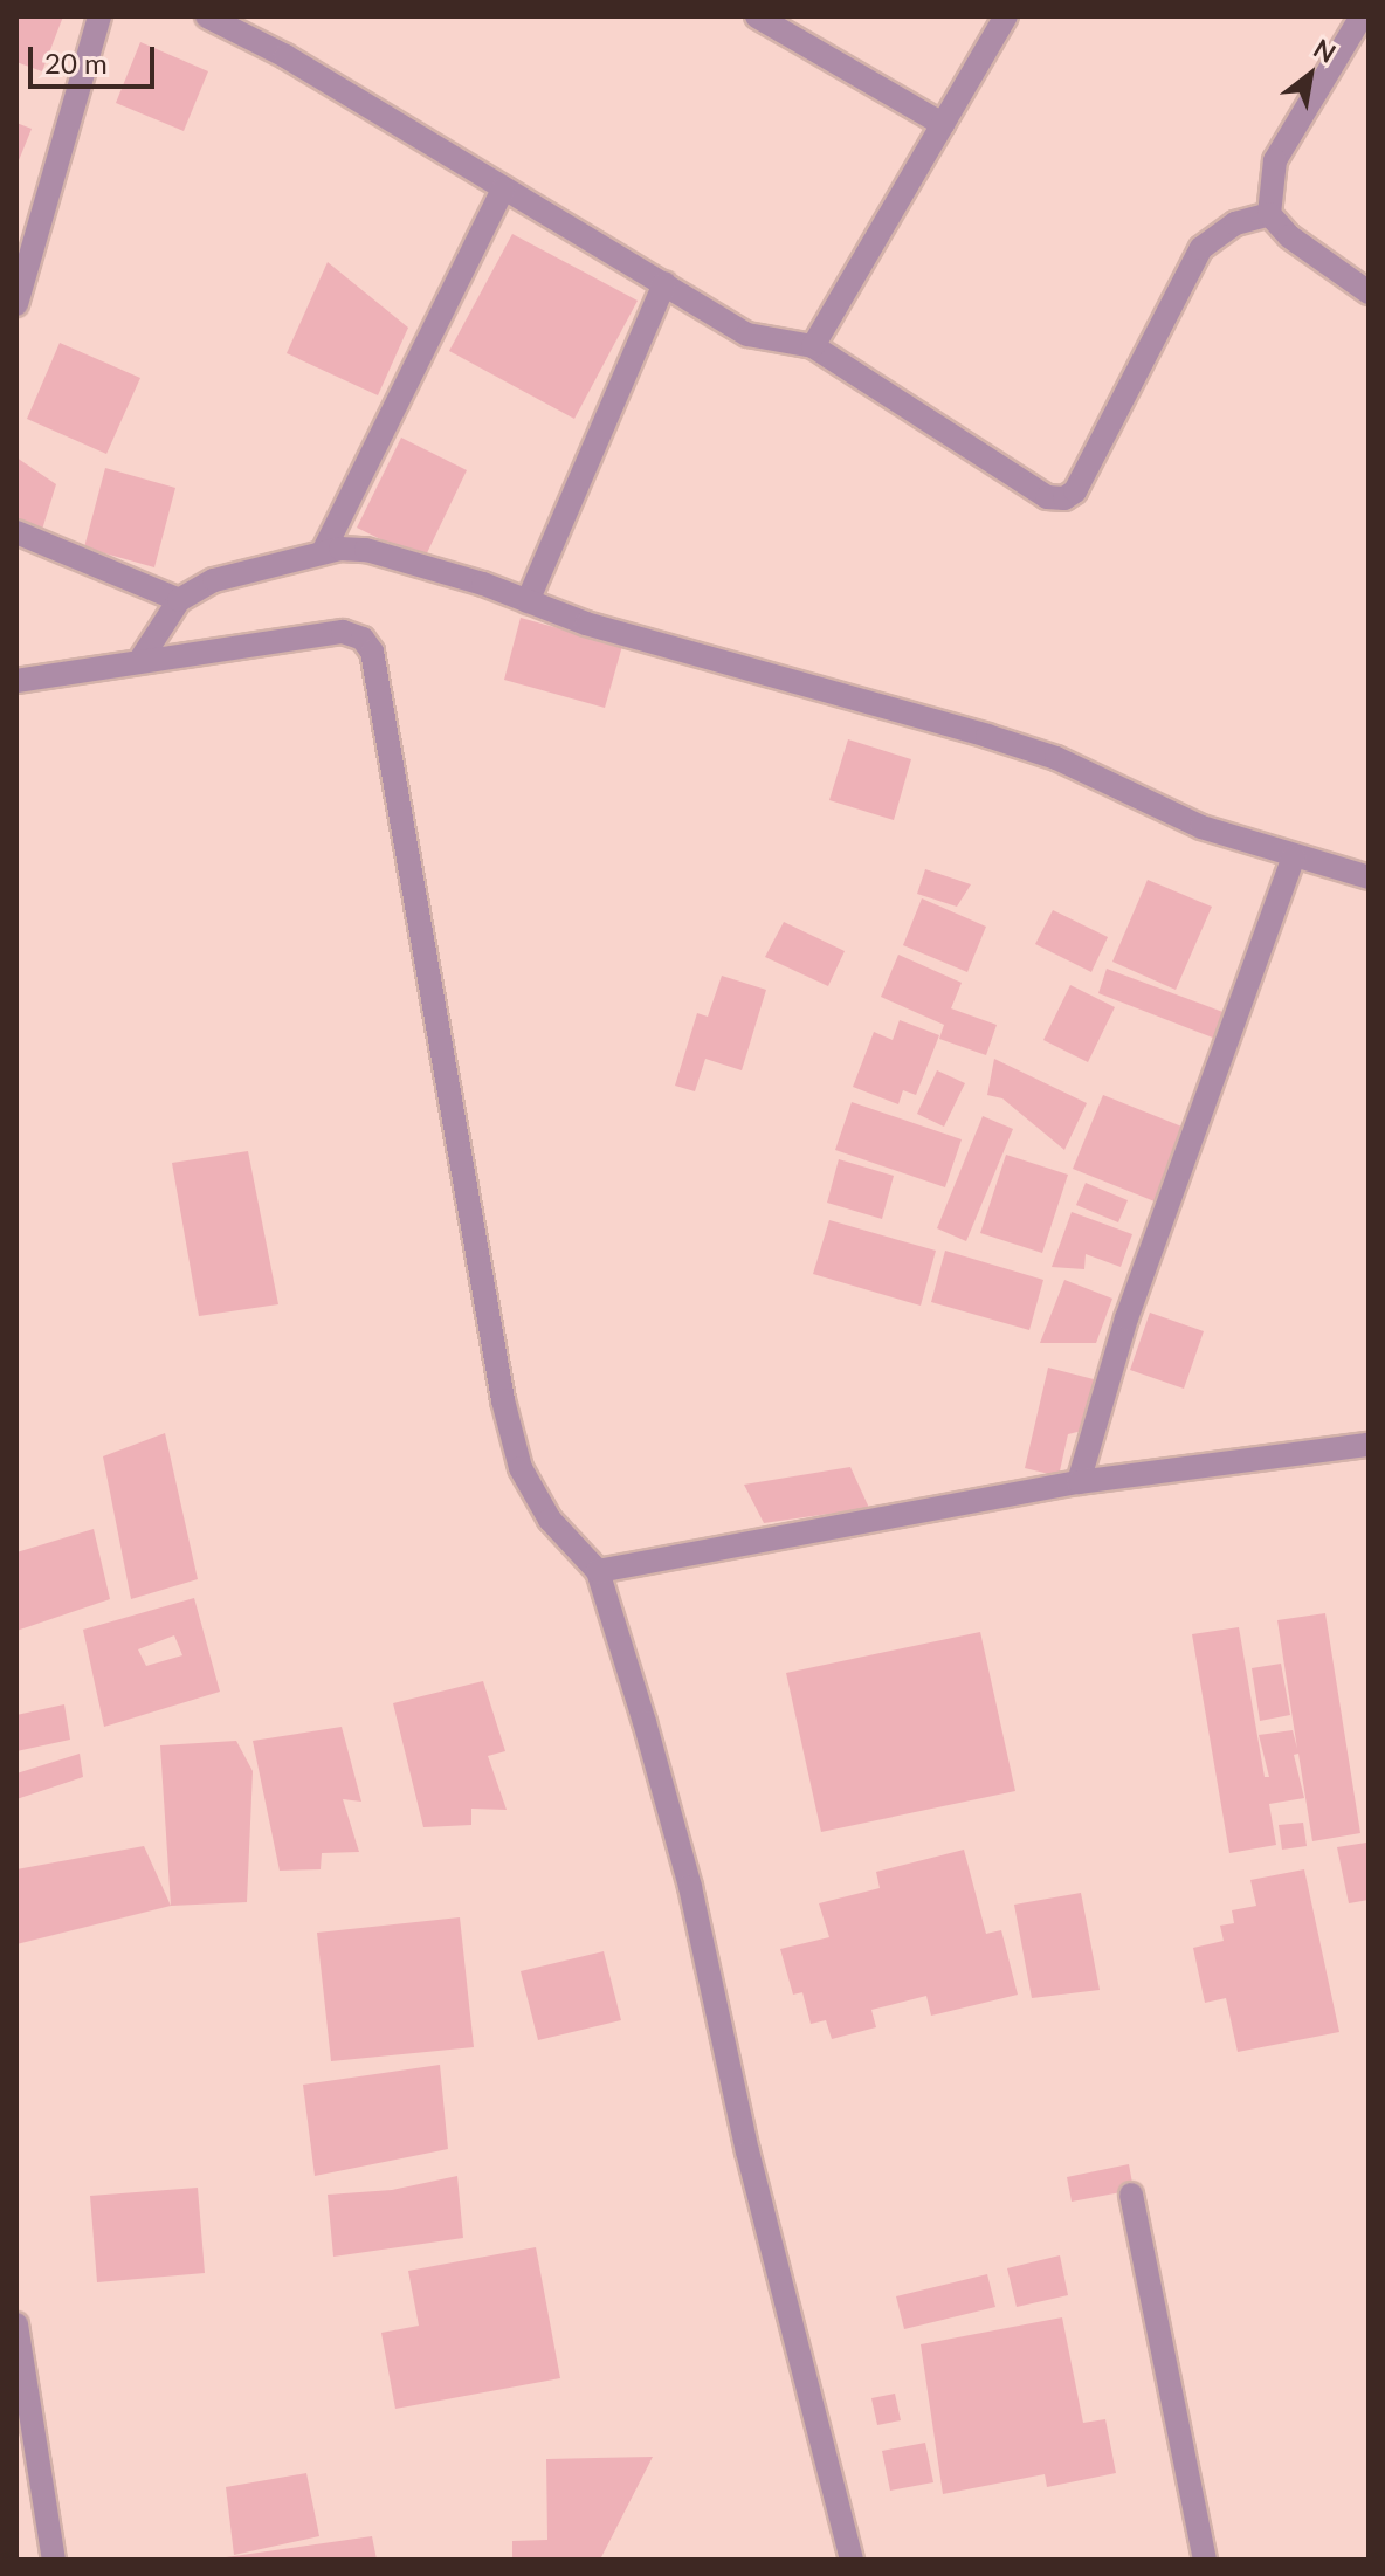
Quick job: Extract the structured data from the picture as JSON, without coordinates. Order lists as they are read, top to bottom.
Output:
{
  "scale_bar": "20 m",
  "north": "top right"
}
